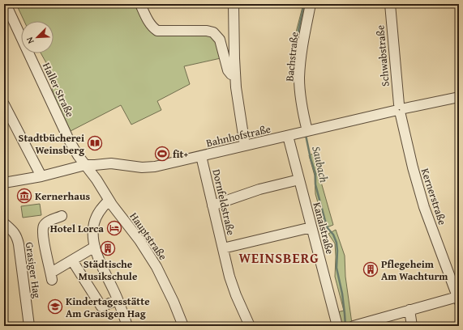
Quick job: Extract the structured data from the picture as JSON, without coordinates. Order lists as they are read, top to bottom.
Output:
{
  "streets": {
    "street": [
      "Schwabstraße",
      "Bachstraße",
      "Haller Straße",
      "Bahnhofstraße",
      "Kernerstraße",
      "Dornfeldstraße",
      "Kanalstraße",
      "Hauptstraße",
      "Grasiger Hag"
    ]
  },
  "crossings": [
    ["Schwabstraße", "Bahnhofstraße"],
    ["Schwabstraße", "Kernerstraße"],
    ["Bachstraße", "Bahnhofstraße"],
    ["Haller Straße", "Bahnhofstraße"],
    ["Haller Straße", "Hauptstraße"],
    ["Bahnhofstraße", "Kernerstraße"],
    ["Bahnhofstraße", "Dornfeldstraße"],
    ["Bahnhofstraße", "Kanalstraße"],
    ["Bahnhofstraße", "Hauptstraße"]
  ],
  "districts": ["WEINSBERG"],
  "water": ["Saubach"],
  "places": {
    "library": ["Stadtbücherei Weinsberg"],
    "sports": ["fit+"],
    "museum": ["Kernerhaus"],
    "hotel": ["Hotel Lorca"],
    "building": ["Städtische Musikschule", "Pflegeheim Am Wachturm"],
    "school or university": ["Kindertagesstätte Am Grasigen Hag"]
  },
  "north": "bottom left"
}
